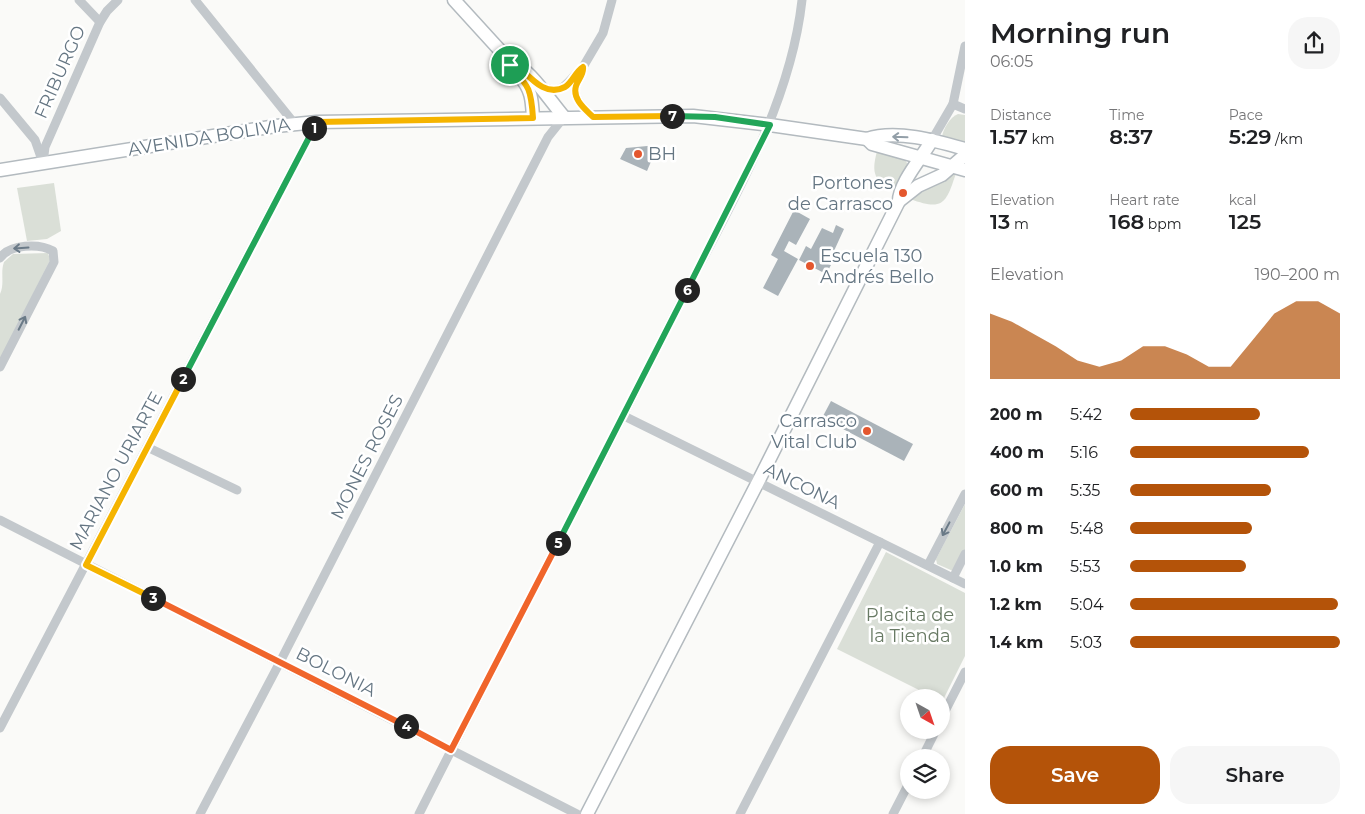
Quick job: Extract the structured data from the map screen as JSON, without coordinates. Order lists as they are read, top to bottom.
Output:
{
  "streets": {
    "street": [
      "FRIBURGO",
      "AVENIDA BOLIVIA",
      "MONES ROSES",
      "MARIANO URIARTE",
      "ANCONA",
      "BOLONIA"
    ]
  },
  "crossings": [
    ["FRIBURGO", "AVENIDA BOLIVIA"],
    ["AVENIDA BOLIVIA", "MONES ROSES"],
    ["AVENIDA BOLIVIA", "MARIANO URIARTE"],
    ["MONES ROSES", "BOLONIA"],
    ["MARIANO URIARTE", "BOLONIA"]
  ],
  "parks": ["Placita de la Tienda"],
  "places": [
    "BH",
    "Portones de Carrasco",
    "Escuela 130 Andrés Bello",
    "Carrasco Vital Club"
  ],
  "north": "bottom right",
  "page": {
    "heading": ["Morning run", "06:05"],
    "stats": [
      ["Distance", "1.57 km"],
      ["Time", "8:37"],
      ["Pace", "5:29 /km"],
      ["Elevation", "13 m"],
      ["Heart rate", "168 bpm"],
      ["kcal", "125"]
    ],
    "pins": [
      "7",
      "1",
      "6",
      "2",
      "5",
      "3",
      "4"
    ],
    "chart": ["Elevation", "190–200 m"],
    "list": [
      {
        "name": "200 m",
        "note": "5:42"
      },
      {
        "name": "400 m",
        "note": "5:16"
      },
      {
        "name": "600 m",
        "note": "5:35"
      },
      {
        "name": "800 m",
        "note": "5:48"
      },
      {
        "name": "1.0 km",
        "note": "5:53"
      },
      {
        "name": "1.2 km",
        "note": "5:04"
      },
      {
        "name": "1.4 km",
        "note": "5:03"
      }
    ],
    "buttons": ["Save", "Share"]
  }
}
